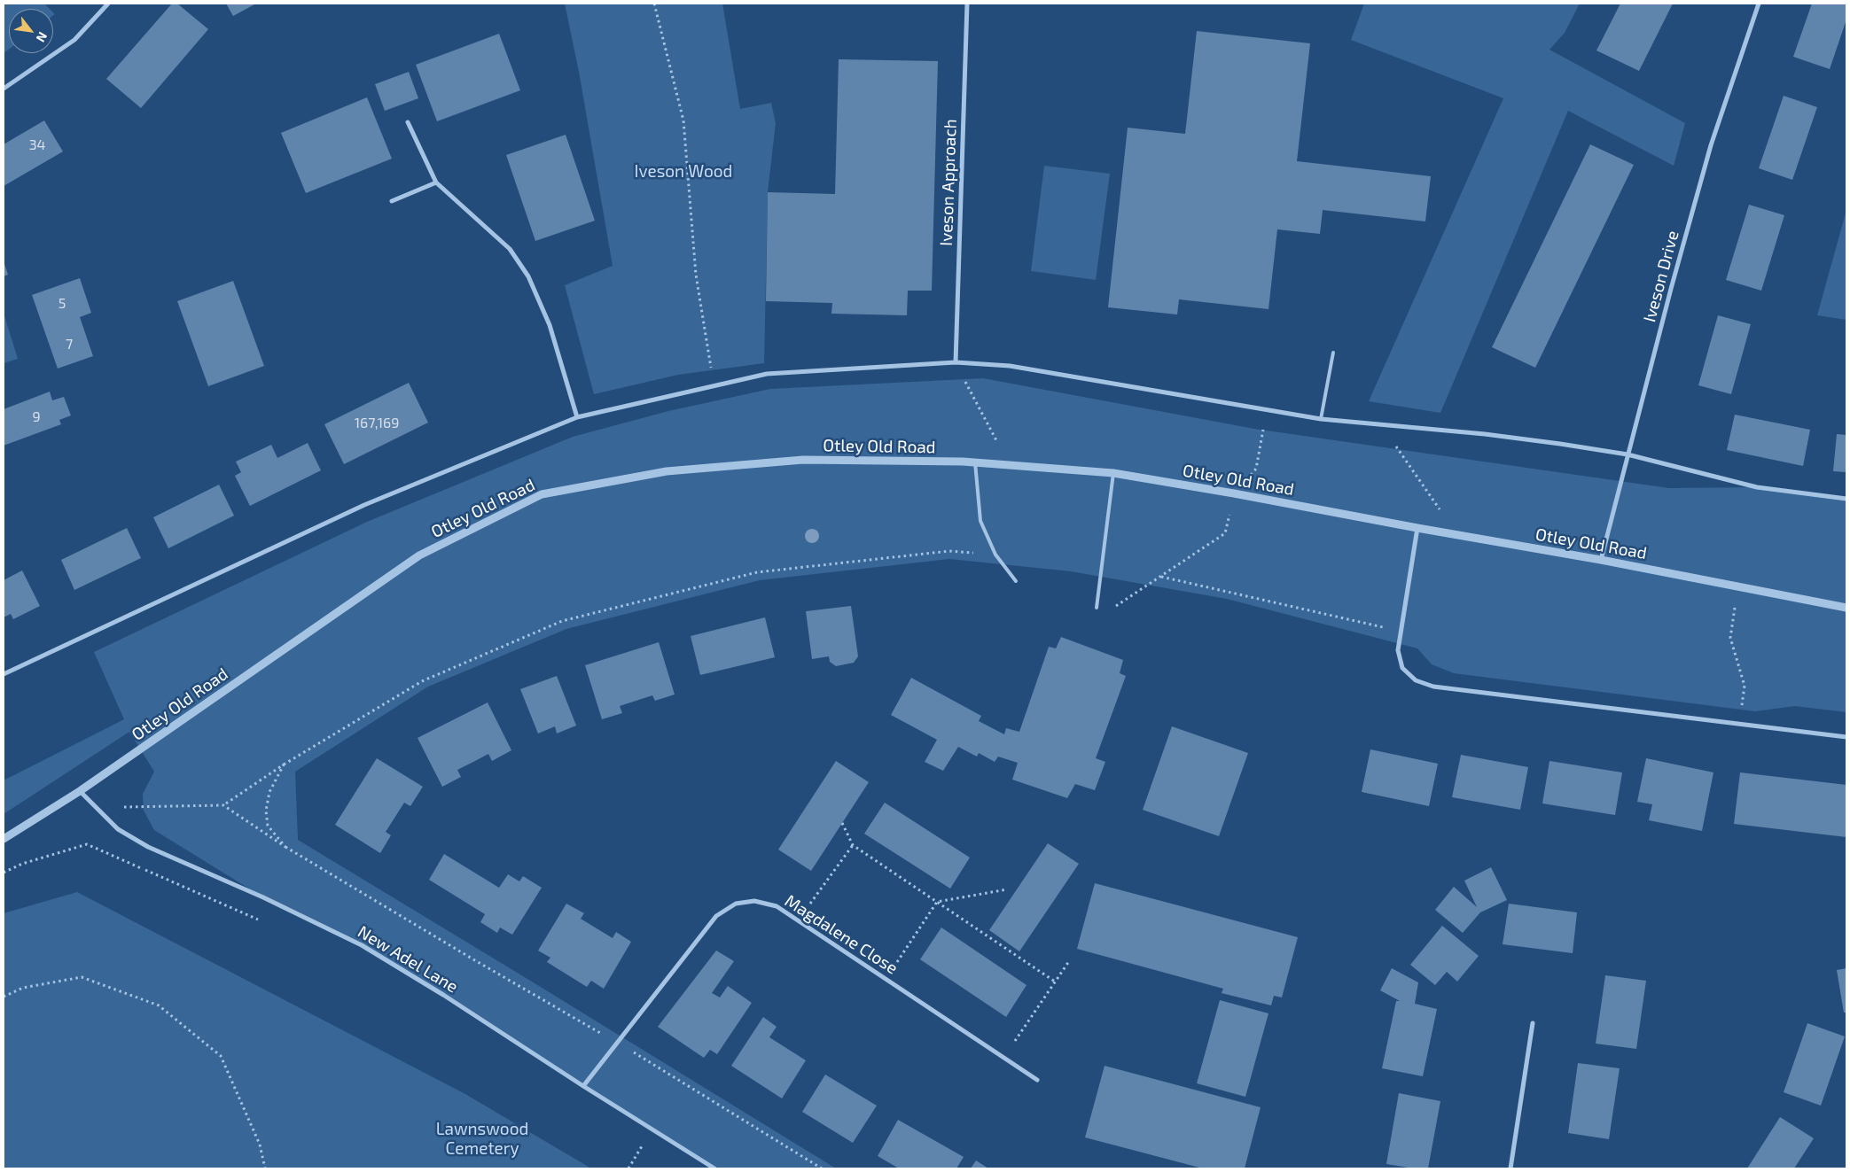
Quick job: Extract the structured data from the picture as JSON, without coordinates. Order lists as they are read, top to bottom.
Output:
{
  "streets": {
    "street": [
      "Iveson Approach",
      "Iveson Drive",
      "Otley Old Road",
      "Magdalene Close",
      "New Adel Lane"
    ]
  },
  "crossings": [
    ["Iveson Drive", "Otley Old Road"],
    ["Otley Old Road", "New Adel Lane"],
    ["Magdalene Close", "New Adel Lane"]
  ],
  "parks": ["Iveson Wood", "Lawnswood Cemetery"],
  "house_numbers": [
    "34",
    "5",
    "7",
    "9",
    "167,169"
  ],
  "north": "bottom right"
}
